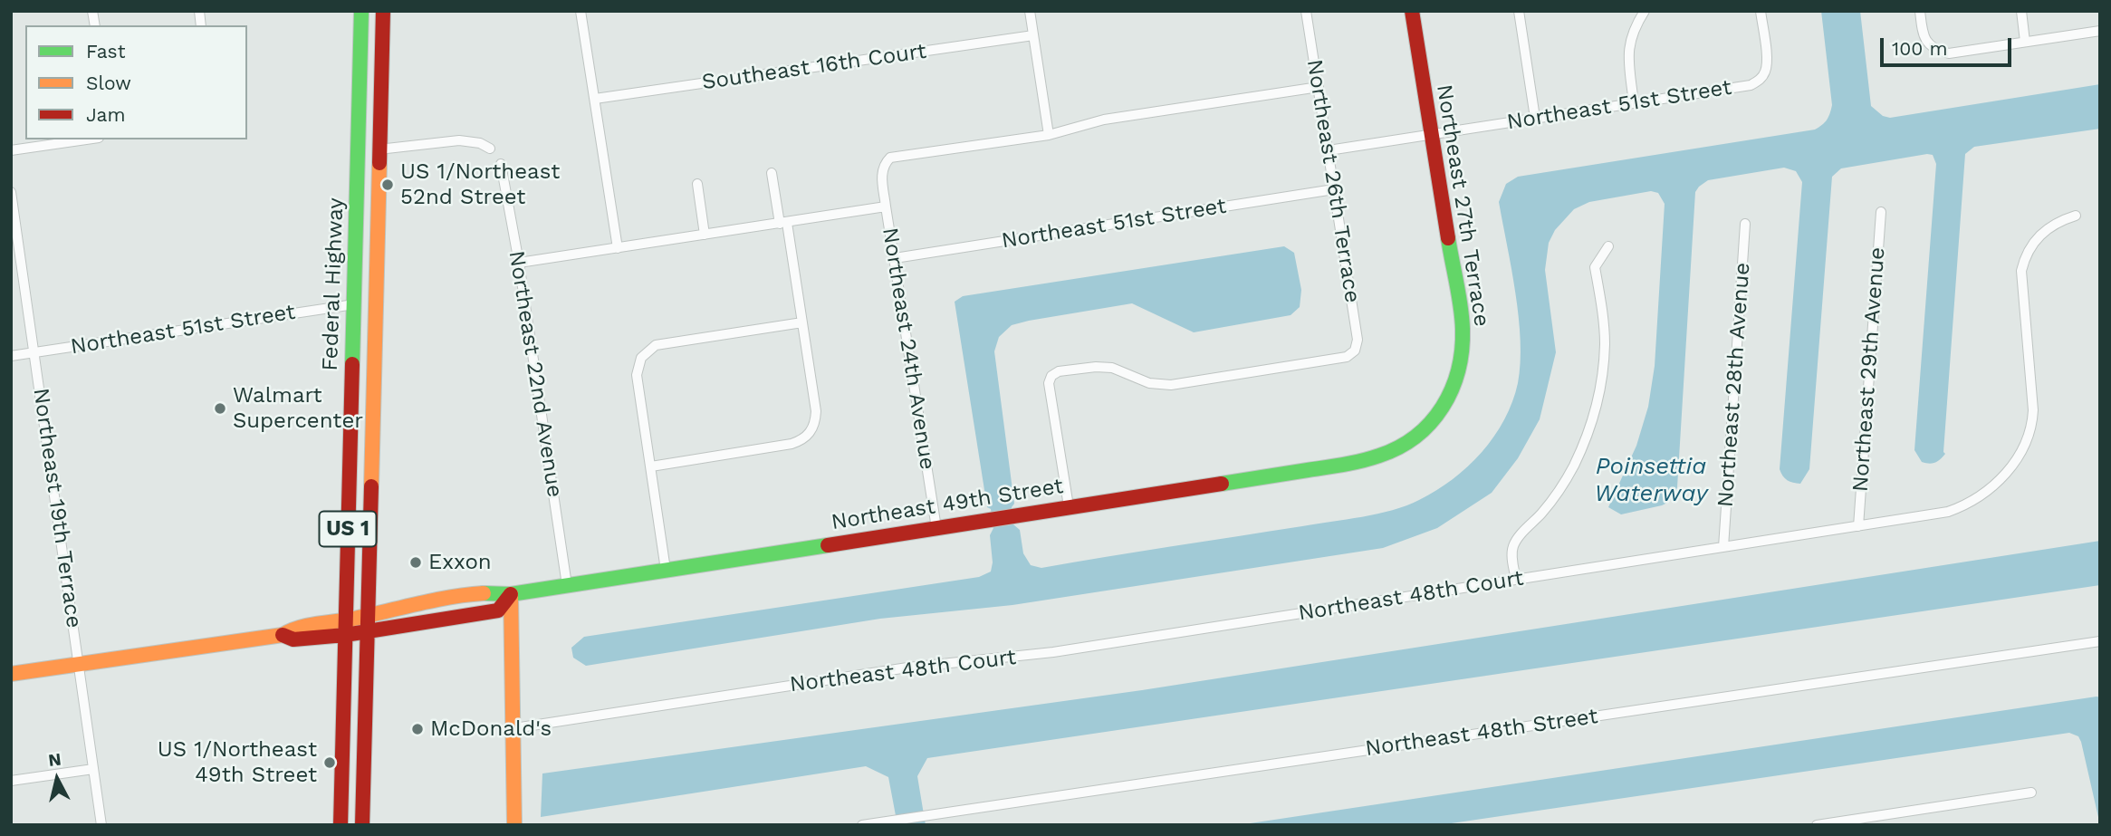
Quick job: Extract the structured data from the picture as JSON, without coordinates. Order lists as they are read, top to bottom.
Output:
{
  "streets": {
    "street": [
      "Southeast 16th Court",
      "Northeast 51st Street",
      "Northeast 26th Terrace",
      "Northeast 27th Terrace",
      "Federal Highway",
      "Northeast 24th Avenue",
      "Northeast 29th Avenue",
      "Northeast 22nd Avenue",
      "Northeast 28th Avenue",
      "Northeast 49th Street",
      "Northeast 19th Terrace",
      "US 1",
      "Northeast 48th Court",
      "Northeast 48th Street"
    ]
  },
  "crossings": [
    ["Northeast 51st Street", "Northeast 26th Terrace"],
    ["Northeast 51st Street", "Northeast 27th Terrace"],
    ["Northeast 51st Street", "Federal Highway"],
    ["Northeast 51st Street", "Northeast 24th Avenue"],
    ["Northeast 51st Street", "Northeast 19th Terrace"],
    ["Northeast 26th Terrace", "Northeast 49th Street"],
    ["Northeast 27th Terrace", "Northeast 49th Street"],
    ["Federal Highway", "Northeast 49th Street"],
    ["Northeast 24th Avenue", "Northeast 49th Street"],
    ["Northeast 29th Avenue", "Northeast 48th Court"],
    ["Northeast 22nd Avenue", "Northeast 49th Street"],
    ["Northeast 28th Avenue", "Northeast 48th Court"],
    ["Northeast 49th Street", "Northeast 19th Terrace"]
  ],
  "water": ["Poinsettia Waterway"],
  "places": [
    "US 1/Northeast 52nd Street",
    "Walmart Supercenter",
    "Exxon",
    "McDonald's",
    "US 1/Northeast 49th Street"
  ],
  "legend": ["Fast", "Slow", "Jam"],
  "scale_bar": "100 m",
  "north": "top"
}
